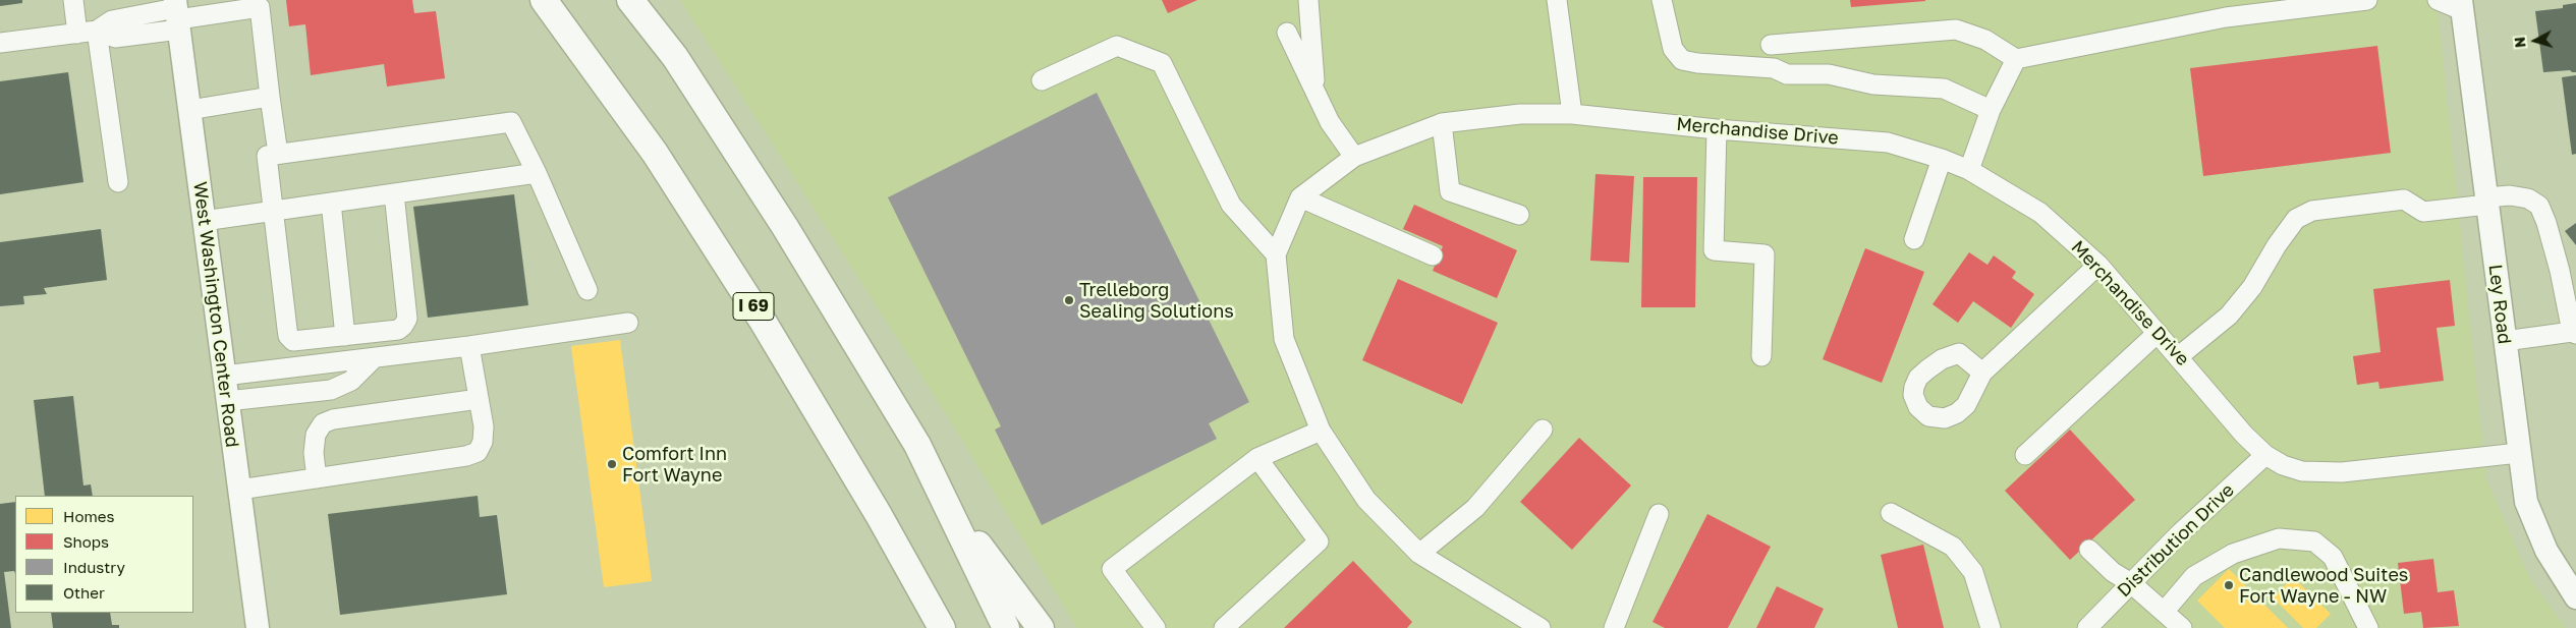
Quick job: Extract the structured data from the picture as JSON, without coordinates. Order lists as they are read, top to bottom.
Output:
{
  "streets": {
    "highway": ["I 69"],
    "main road": ["Ley Road", "West Washington Center Road"],
    "street": ["Merchandise Drive", "Distribution Drive"]
  },
  "crossings": [
    ["Merchandise Drive", "Ley Road"],
    ["Merchandise Drive", "Distribution Drive"]
  ],
  "places": ["Trelleborg Sealing Solutions", "Comfort Inn Fort Wayne", "Candlewood Suites Fort Wayne - NW"],
  "legend": [
    "Homes",
    "Shops",
    "Industry",
    "Other"
  ],
  "north": "left"
}
